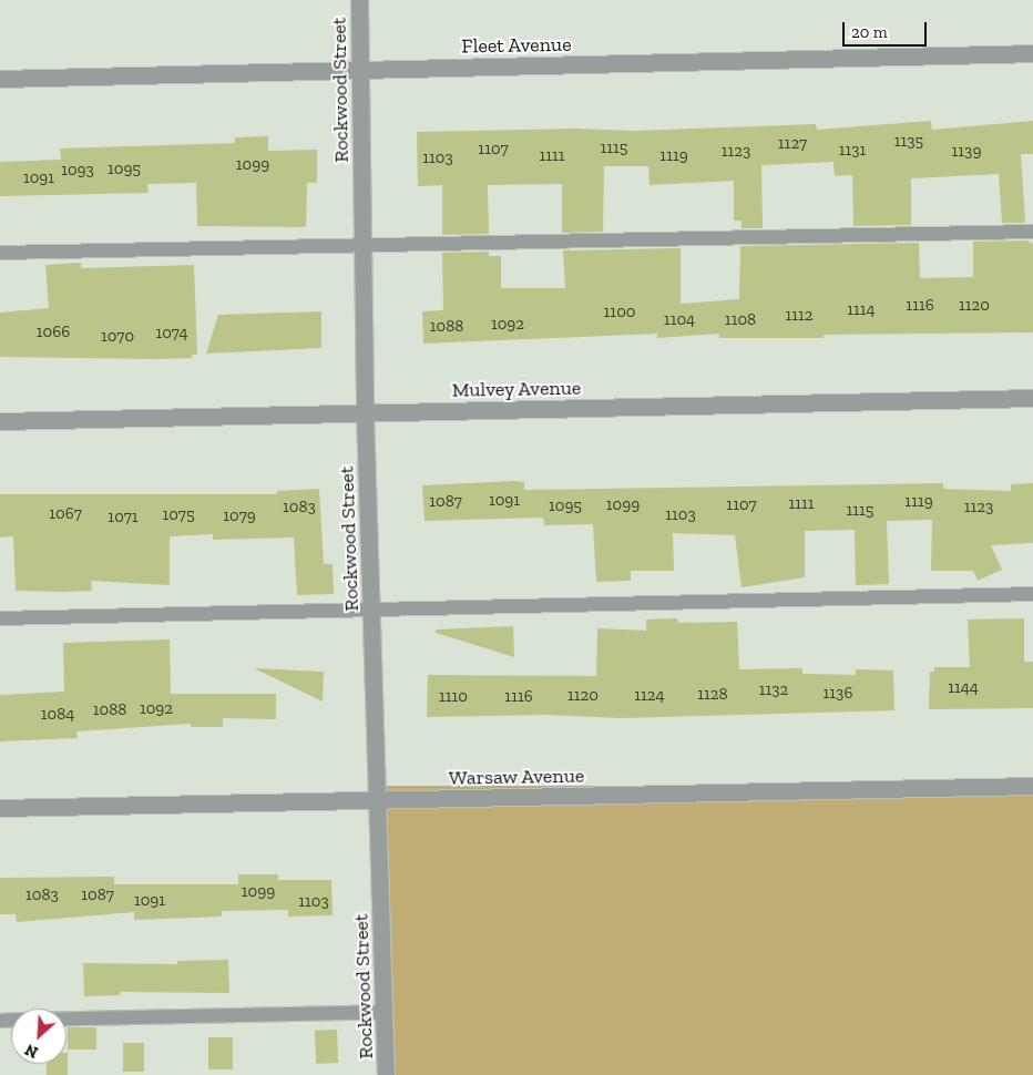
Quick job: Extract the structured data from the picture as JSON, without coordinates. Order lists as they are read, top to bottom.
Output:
{
  "streets": {
    "street": [
      "Fleet Avenue",
      "Rockwood Street",
      "Mulvey Avenue",
      "Warsaw Avenue"
    ]
  },
  "crossings": [
    ["Fleet Avenue", "Rockwood Street"],
    ["Rockwood Street", "Mulvey Avenue"],
    ["Rockwood Street", "Warsaw Avenue"]
  ],
  "house_numbers": [
    "1135",
    "1127",
    "1115",
    "1107",
    "1131",
    "1123",
    "1139",
    "1111",
    "1119",
    "1103",
    "1099",
    "1095",
    "1093",
    "1091",
    "1116",
    "1120",
    "1114",
    "1100",
    "1112",
    "1104",
    "1108",
    "1092",
    "1088",
    "1066",
    "1074",
    "1070",
    "1091",
    "1087",
    "1119",
    "1111",
    "1099",
    "1107",
    "1095",
    "1083",
    "1123",
    "1115",
    "1067",
    "1075",
    "1103",
    "1079",
    "1071",
    "1144",
    "1132",
    "1136",
    "1128",
    "1120",
    "1124",
    "1110",
    "1116",
    "1092",
    "1088",
    "1084",
    "1099",
    "1083",
    "1087",
    "1091",
    "1103"
  ],
  "scale_bar": "20 m",
  "north": "bottom left"
}
